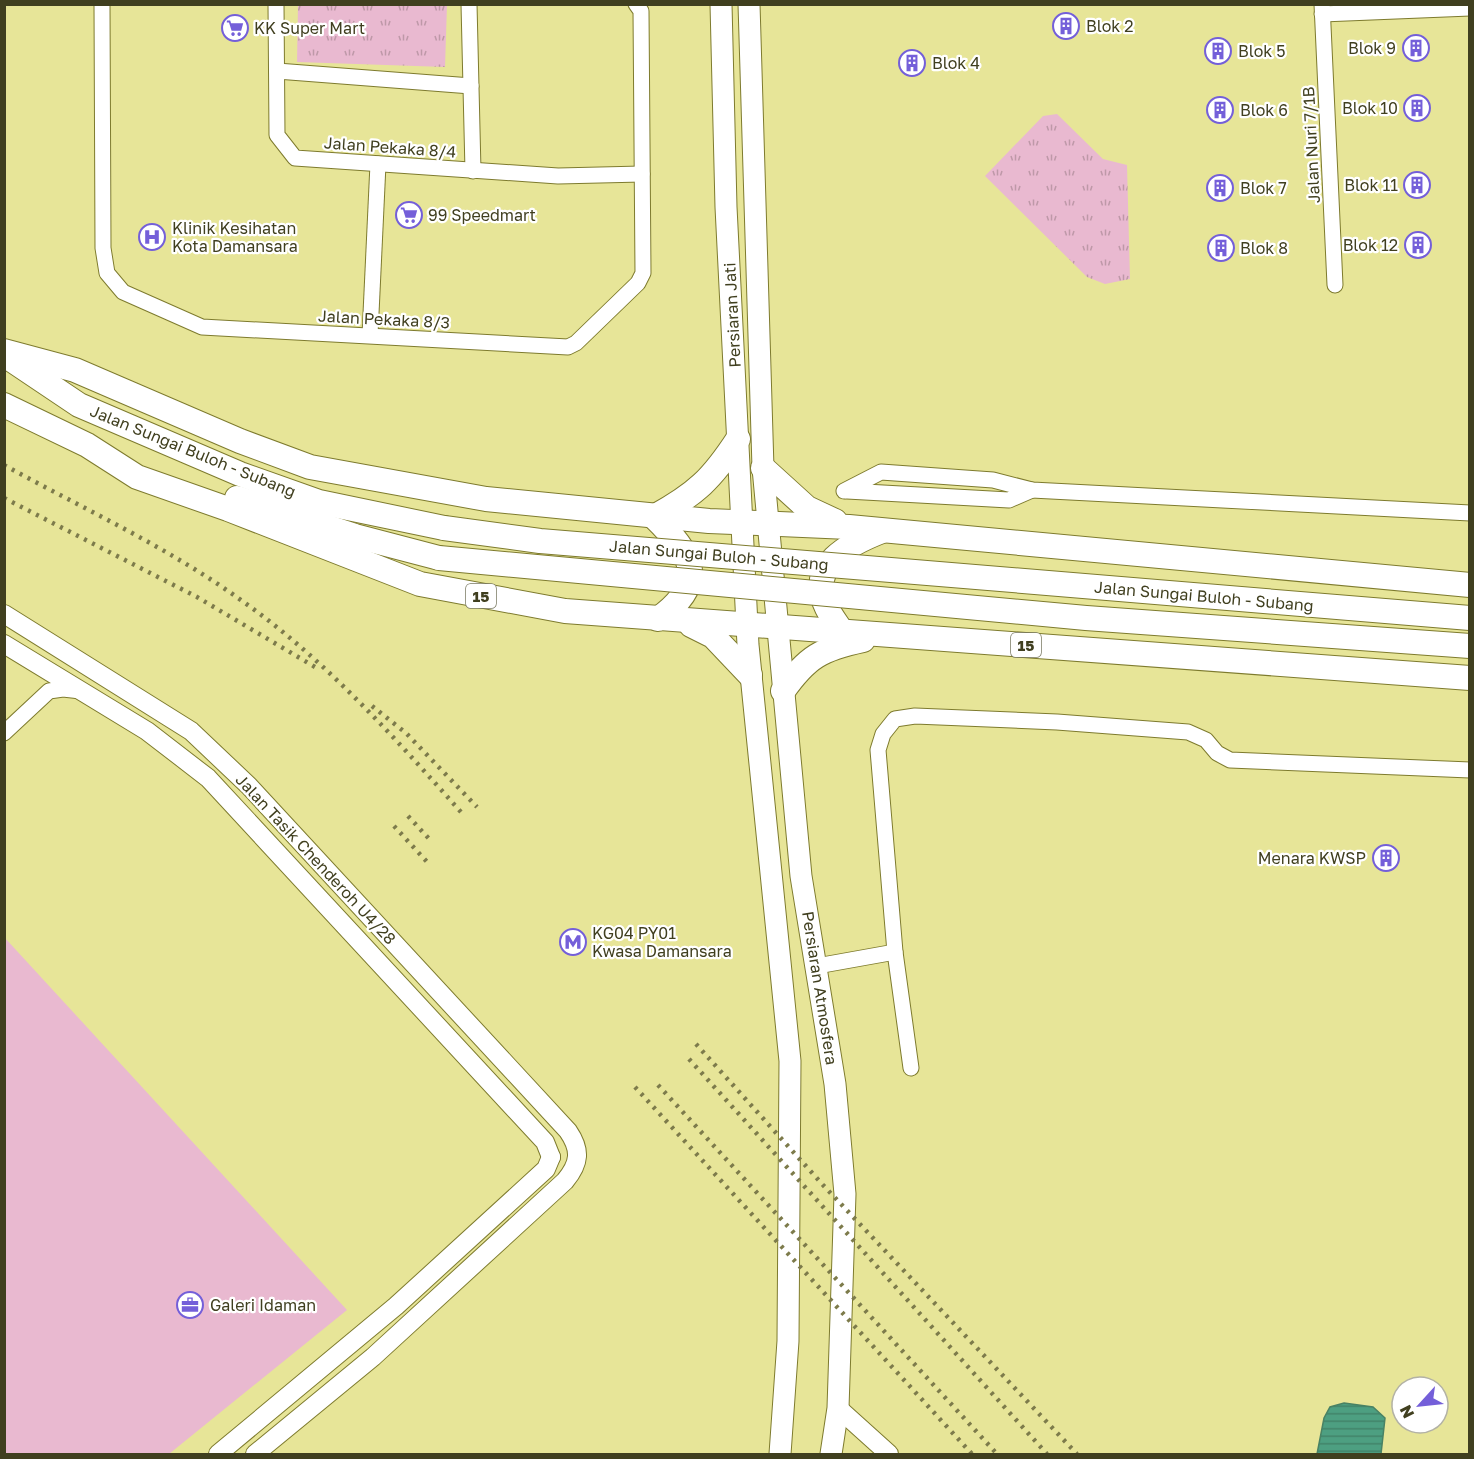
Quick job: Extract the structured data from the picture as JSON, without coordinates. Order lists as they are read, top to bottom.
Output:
{
  "streets": {
    "highway": ["Jalan Sungai Buloh - Subang", "15"],
    "main road": ["Persiaran Jati", "Persiaran Atmosfera"],
    "street": [
      "Jalan Nuri 7/1B",
      "Jalan Pekaka 8/4",
      "Jalan Pekaka 8/3",
      "Jalan Tasik Chenderoh U4/28"
    ]
  },
  "crossings": [
    ["Jalan Pekaka 8/4", "Jalan Pekaka 8/3"],
    ["Persiaran Jati", "Jalan Sungai Buloh - Subang"],
    ["Persiaran Jati", "Persiaran Atmosfera"],
    ["Jalan Sungai Buloh - Subang", "Persiaran Atmosfera"]
  ],
  "places": {
    "building": [
      "Blok 2",
      "Blok 9",
      "Blok 5",
      "Blok 4",
      "Blok 10",
      "Blok 6",
      "Blok 11",
      "Blok 7",
      "Blok 12",
      "Blok 8",
      "Menara KWSP"
    ],
    "supermarket": ["KK Super Mart", "99 Speedmart"],
    "hospital": ["Klinik Kesihatan Kota Damansara"],
    "metro station": ["KG04 PY01 Kwasa Damansara"],
    "office": ["Galeri Idaman"]
  },
  "north": "bottom left"
}
